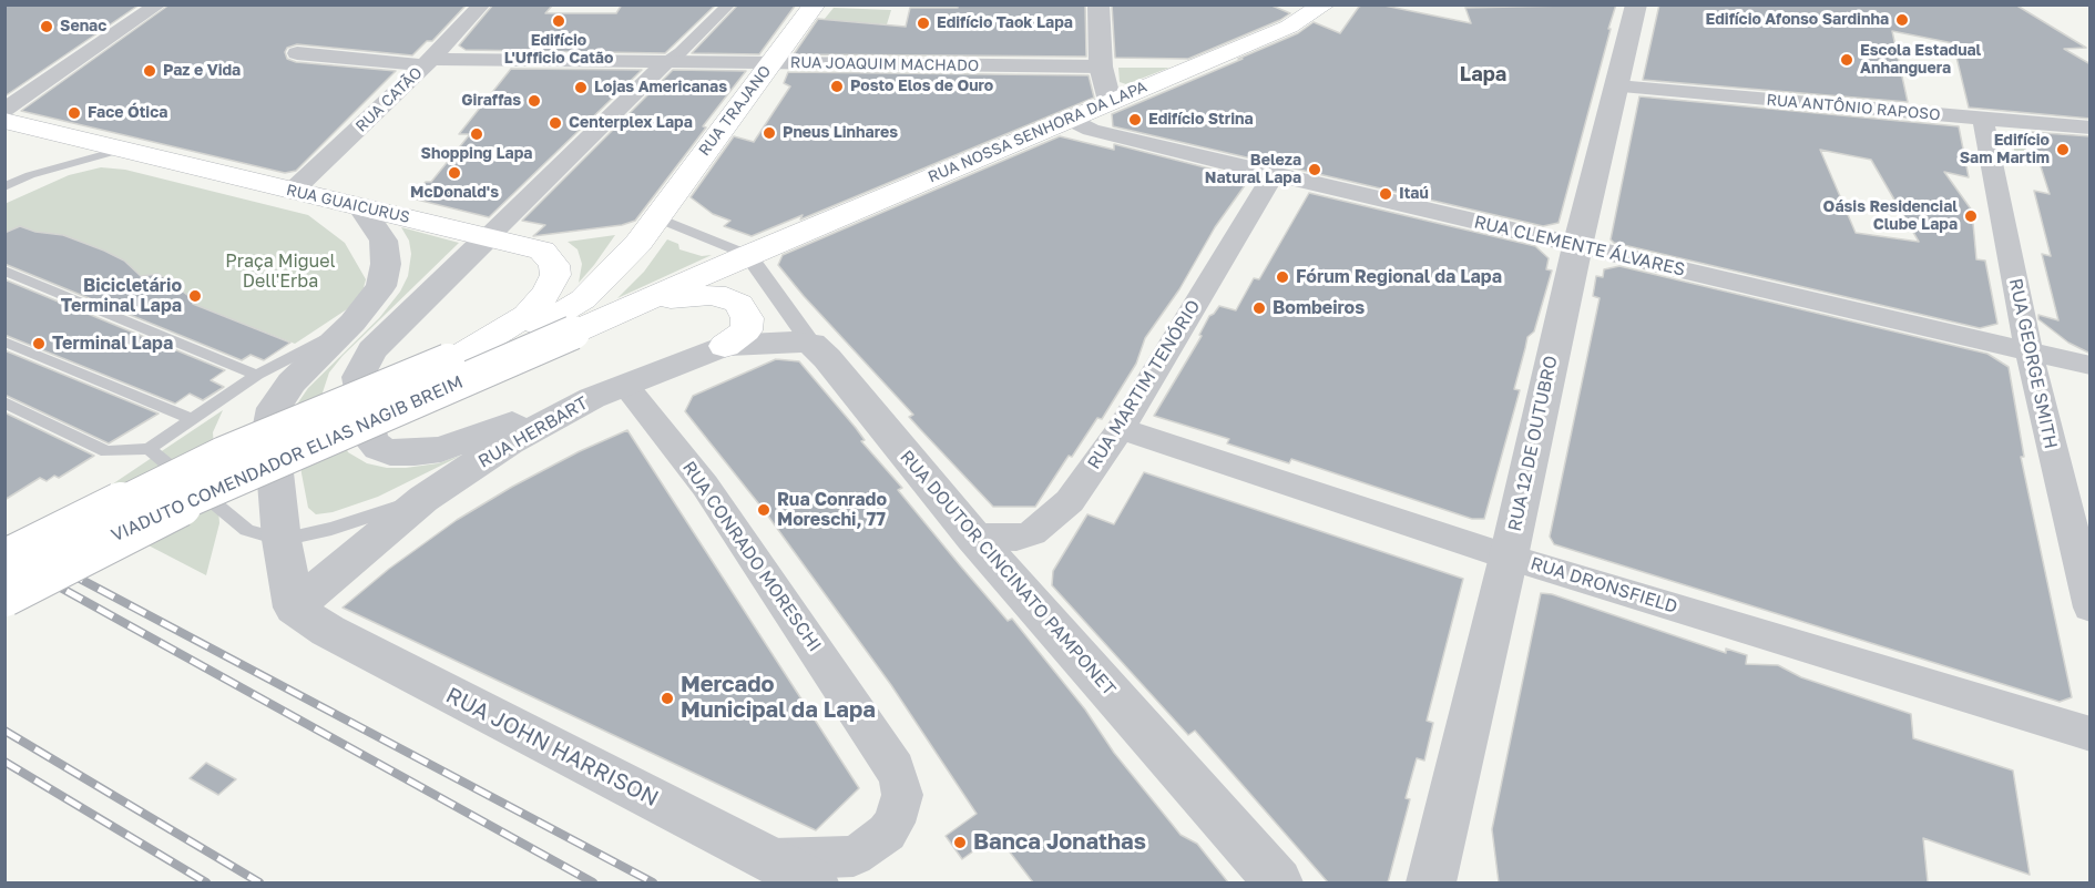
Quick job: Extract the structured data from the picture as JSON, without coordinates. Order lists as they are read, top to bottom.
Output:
{
  "streets": {
    "main road": [
      "RUA TRAJANO",
      "RUA NOSSA SENHORA DA LAPA",
      "RUA GUAICURUS",
      "VIADUTO COMENDADOR ELIAS NAGIB BREIM"
    ],
    "street": [
      "RUA JOAQUIM MACHADO",
      "RUA CATÃO",
      "RUA ANTÔNIO RAPOSO",
      "RUA CLEMENTE ÁLVARES",
      "RUA GEORGE SMITH",
      "RUA MARTIM TENÓRIO",
      "RUA HERBART",
      "RUA 12 DE OUTUBRO",
      "RUA CONRADO MORESCHI",
      "RUA DOUTOR CINCINATO PAMPONET",
      "RUA DRONSFIELD",
      "RUA JOHN HARRISON"
    ]
  },
  "crossings": [
    ["RUA JOAQUIM MACHADO", "RUA CATÃO"],
    ["RUA JOAQUIM MACHADO", "RUA TRAJANO"],
    ["RUA CATÃO", "RUA GUAICURUS"],
    ["RUA ANTÔNIO RAPOSO", "RUA GEORGE SMITH"],
    ["RUA ANTÔNIO RAPOSO", "RUA 12 DE OUTUBRO"],
    ["RUA TRAJANO", "VIADUTO COMENDADOR ELIAS NAGIB BREIM"],
    ["RUA NOSSA SENHORA DA LAPA", "RUA CLEMENTE ÁLVARES"],
    ["RUA NOSSA SENHORA DA LAPA", "RUA DOUTOR CINCINATO PAMPONET"],
    ["RUA GUAICURUS", "VIADUTO COMENDADOR ELIAS NAGIB BREIM"],
    ["RUA CLEMENTE ÁLVARES", "RUA GEORGE SMITH"],
    ["RUA CLEMENTE ÁLVARES", "RUA MARTIM TENÓRIO"],
    ["RUA CLEMENTE ÁLVARES", "RUA 12 DE OUTUBRO"],
    ["RUA MARTIM TENÓRIO", "RUA DOUTOR CINCINATO PAMPONET"],
    ["RUA MARTIM TENÓRIO", "RUA DRONSFIELD"],
    ["RUA HERBART", "RUA CONRADO MORESCHI"],
    ["RUA HERBART", "RUA DOUTOR CINCINATO PAMPONET"],
    ["RUA HERBART", "RUA JOHN HARRISON"],
    ["RUA 12 DE OUTUBRO", "RUA DRONSFIELD"],
    ["RUA CONRADO MORESCHI", "RUA JOHN HARRISON"]
  ],
  "districts": ["Lapa"],
  "parks": ["Praça Miguel Dell'Erba"],
  "places": [
    "Edifício Afonso Sardinha",
    "Edifício L'Ufficio Catão",
    "Edifício Taok Lapa",
    "Senac",
    "Escola Estadual Anhanguera",
    "Paz e Vida",
    "Posto Elos de Ouro",
    "Lojas Americanas",
    "Giraffas",
    "Face Ótica",
    "Edifício Strina",
    "Centerplex Lapa",
    "Pneus Linhares",
    "Shopping Lapa",
    "Edifício Sam Martim",
    "Beleza Natural Lapa",
    "McDonald's",
    "Itaú",
    "Oásis Residencial Clube Lapa",
    "Fórum Regional da Lapa",
    "Bicicletário Terminal Lapa",
    "Bombeiros",
    "Terminal Lapa",
    "Rua Conrado Moreschi, 77",
    "Mercado Municipal da Lapa",
    "Banca Jonathas"
  ]
}
